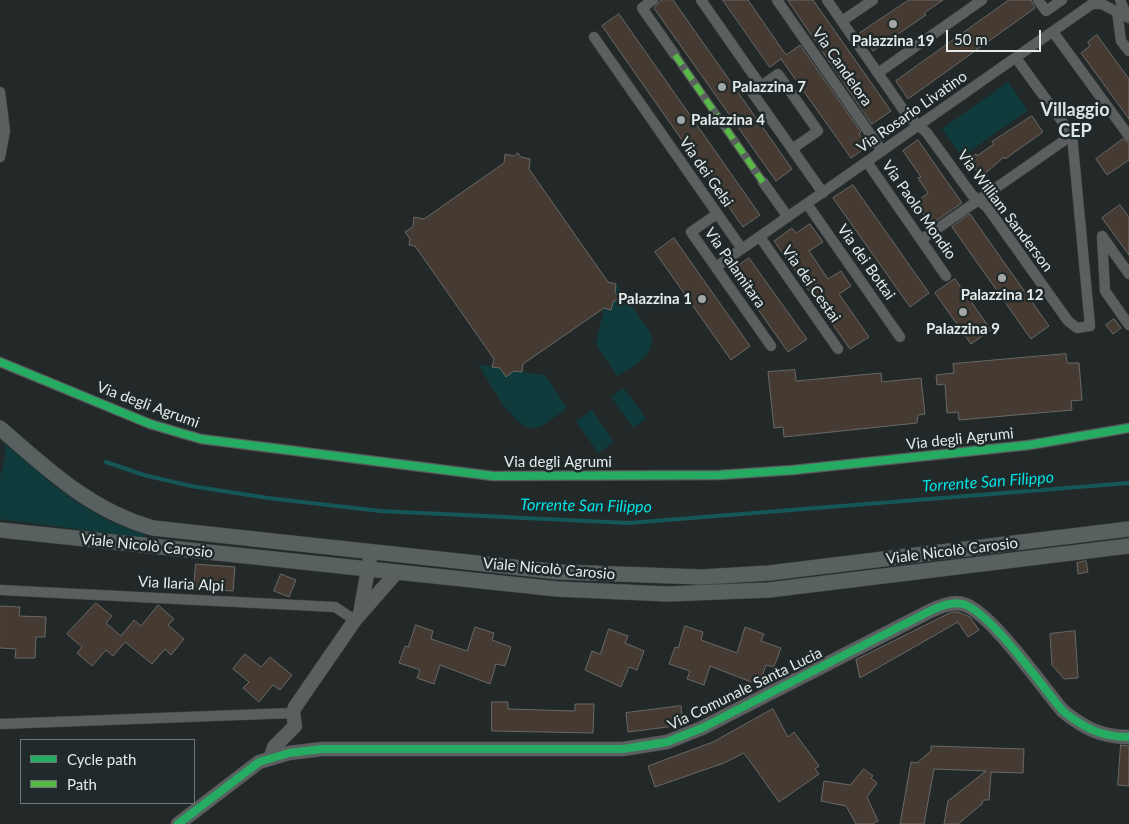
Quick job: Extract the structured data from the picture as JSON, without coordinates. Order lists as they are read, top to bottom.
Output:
{
  "streets": {
    "main road": ["Viale Nicolò Carosio"],
    "street": [
      "Via Candelora",
      "Via Rosario Livatino",
      "Via dei Gelsi",
      "Via Paolo Mondio",
      "Via William Sanderson",
      "Via dei Bottai",
      "Via Palamitara",
      "Via dei Cestai",
      "Via degli Agrumi",
      "Via Ilaria Alpi",
      "Via Comunale Santa Lucia"
    ]
  },
  "crossings": [
    ["Via Candelora", "Via Rosario Livatino"],
    ["Via Rosario Livatino", "Via dei Gelsi"],
    ["Via Rosario Livatino", "Via Paolo Mondio"],
    ["Via Rosario Livatino", "Via William Sanderson"],
    ["Via Rosario Livatino", "Via dei Bottai"],
    ["Via Rosario Livatino", "Via Palamitara"],
    ["Via Rosario Livatino", "Via dei Cestai"],
    ["Via dei Gelsi", "Via Palamitara"]
  ],
  "districts": ["Villaggio CEP"],
  "water": ["Torrente San Filippo"],
  "places": [
    "Palazzina 19",
    "Palazzina 7",
    "Palazzina 4",
    "Palazzina 12",
    "Palazzina 1",
    "Palazzina 9"
  ],
  "legend": ["Cycle path", "Path"],
  "scale_bar": "50 m"
}
